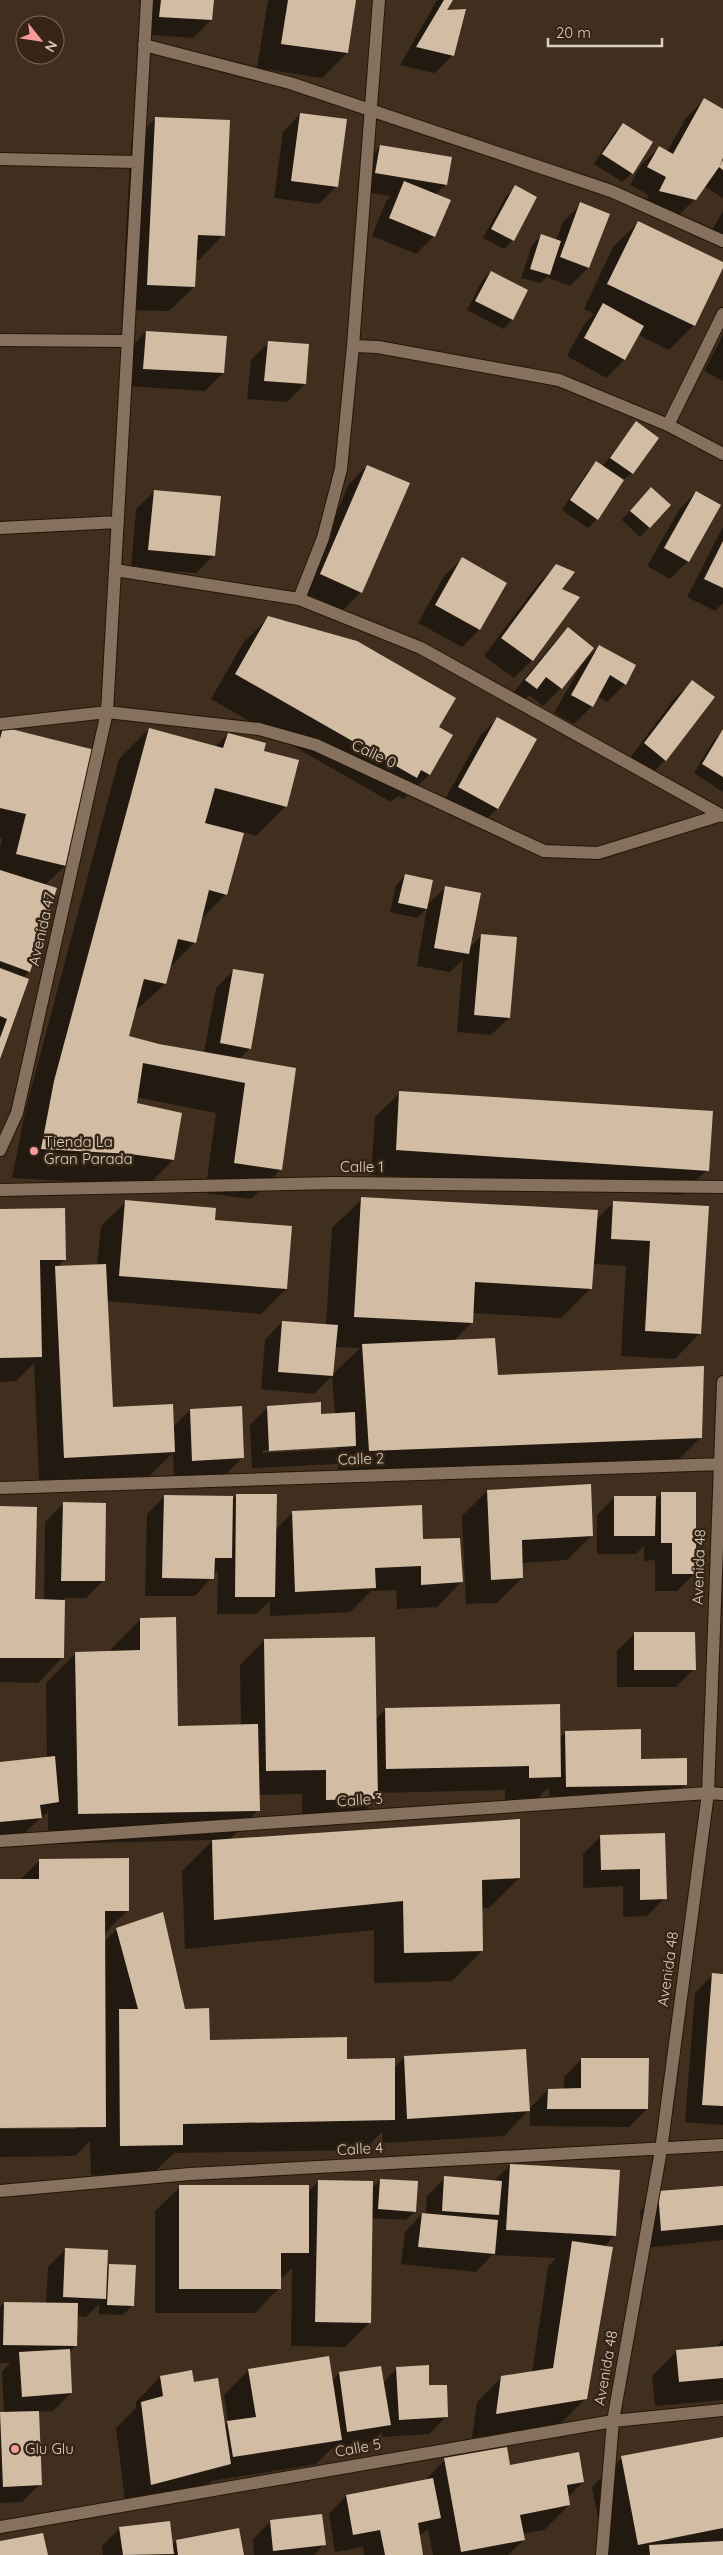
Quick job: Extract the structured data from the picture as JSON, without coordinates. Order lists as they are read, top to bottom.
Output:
{
  "streets": {
    "street": [
      "Calle 0",
      "Avenida 47",
      "Calle 1",
      "Calle 2",
      "Avenida 48",
      "Calle 3",
      "Calle 4",
      "Calle 5"
    ]
  },
  "crossings": [
    ["Calle 0", "Avenida 47"],
    ["Calle 2", "Avenida 48"],
    ["Avenida 48", "Calle 3"],
    ["Avenida 48", "Calle 4"],
    ["Avenida 48", "Calle 5"]
  ],
  "places": ["Tienda La Gran Parada", "Glu Glu"],
  "scale_bar": "20 m",
  "north": "bottom right"
}
